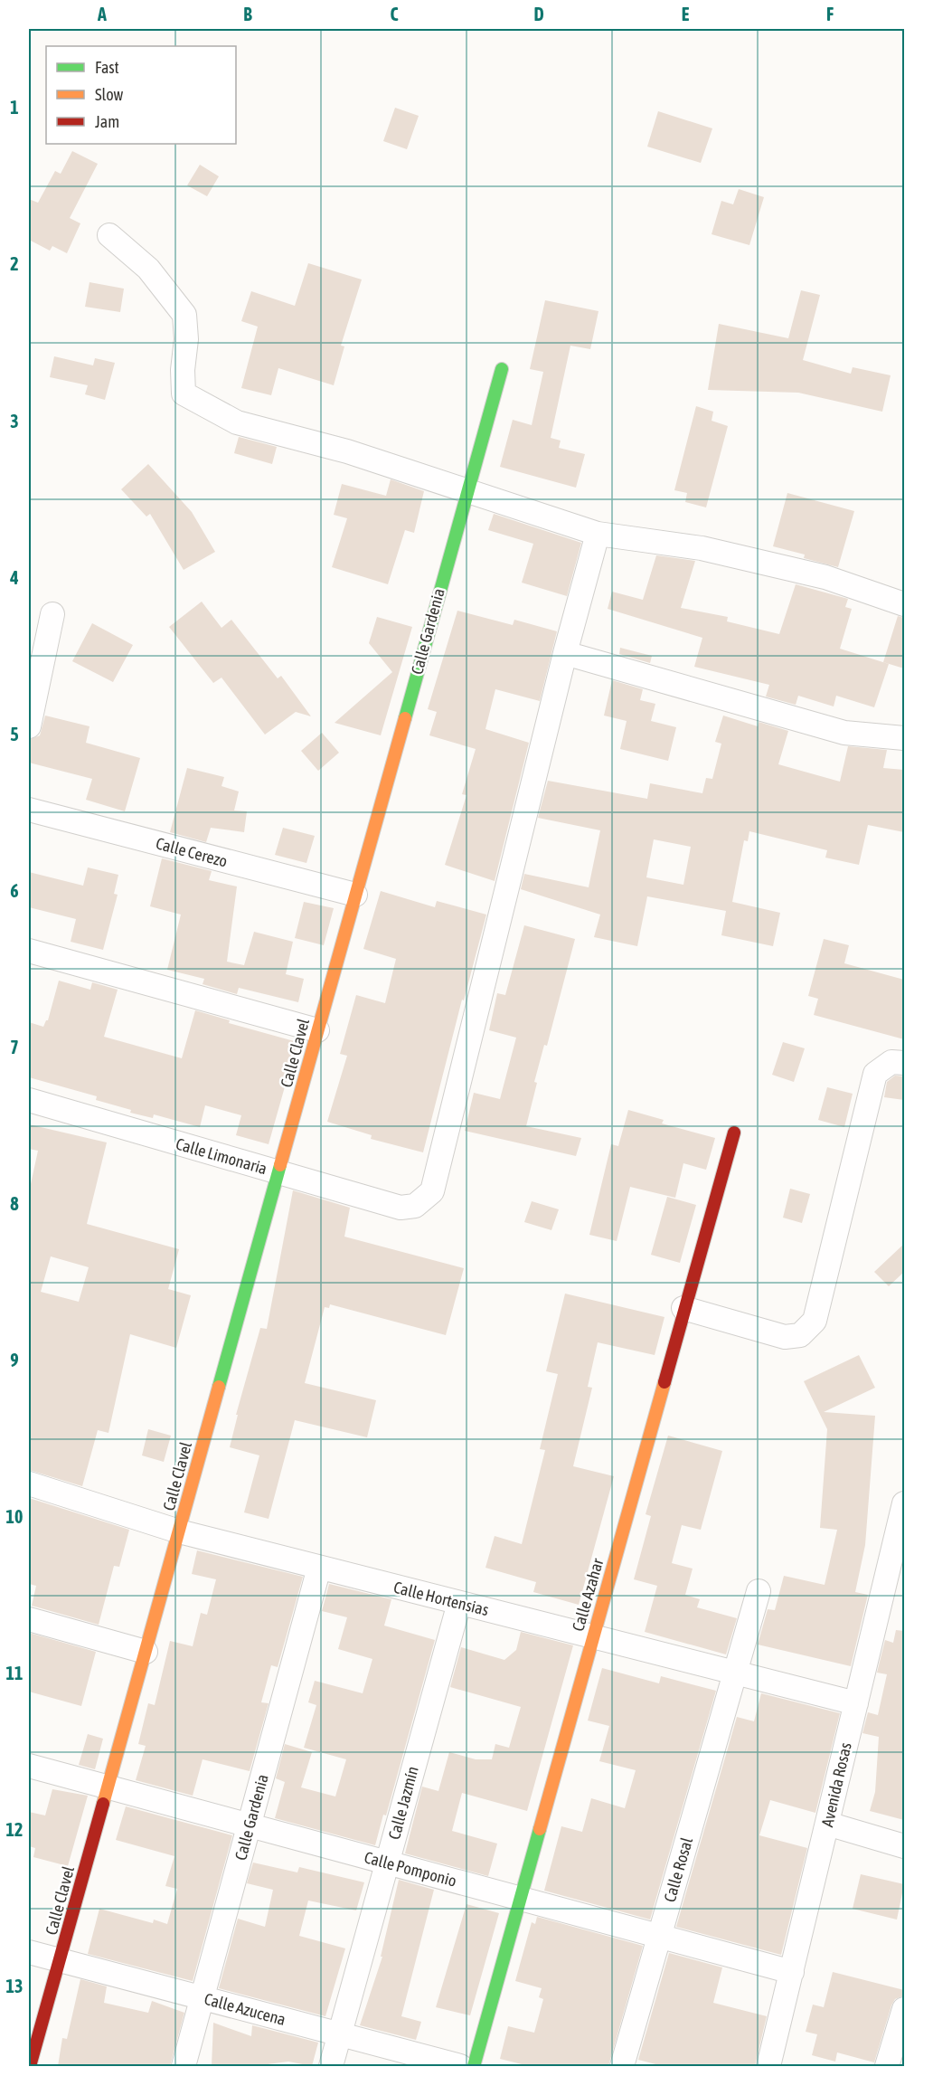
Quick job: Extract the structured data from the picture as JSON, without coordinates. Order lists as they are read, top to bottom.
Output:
{
  "streets": {
    "street": [
      "Calle Gardenia",
      "Calle Cerezo",
      "Calle Clavel",
      "Calle Limonaria",
      "Calle Azahar",
      "Calle Hortensias",
      "Avenida Rosas",
      "Calle Jazmín",
      "Calle Pomponio",
      "Calle Rosal",
      "Calle Azucena"
    ]
  },
  "crossings": [
    ["Calle Gardenia", "Calle Cerezo"],
    ["Calle Gardenia", "Calle Clavel"],
    ["Calle Gardenia", "Calle Hortensias"],
    ["Calle Gardenia", "Calle Pomponio"],
    ["Calle Gardenia", "Calle Azucena"],
    ["Calle Cerezo", "Calle Clavel"],
    ["Calle Clavel", "Calle Limonaria"],
    ["Calle Clavel", "Calle Hortensias"],
    ["Calle Clavel", "Calle Pomponio"],
    ["Calle Clavel", "Calle Azucena"],
    ["Calle Azahar", "Calle Hortensias"],
    ["Calle Azahar", "Calle Pomponio"],
    ["Calle Hortensias", "Avenida Rosas"],
    ["Calle Hortensias", "Calle Jazmín"],
    ["Calle Hortensias", "Calle Rosal"],
    ["Avenida Rosas", "Calle Pomponio"],
    ["Calle Jazmín", "Calle Pomponio"],
    ["Calle Jazmín", "Calle Azucena"],
    ["Calle Pomponio", "Calle Rosal"]
  ],
  "legend": ["Fast", "Slow", "Jam"],
  "grid": {
    "columns": [
      "A",
      "B",
      "C",
      "D",
      "E",
      "F"
    ],
    "rows": [
      "1",
      "2",
      "3",
      "4",
      "5",
      "6",
      "7",
      "8",
      "9",
      "10",
      "11",
      "12",
      "13"
    ]
  }
}
